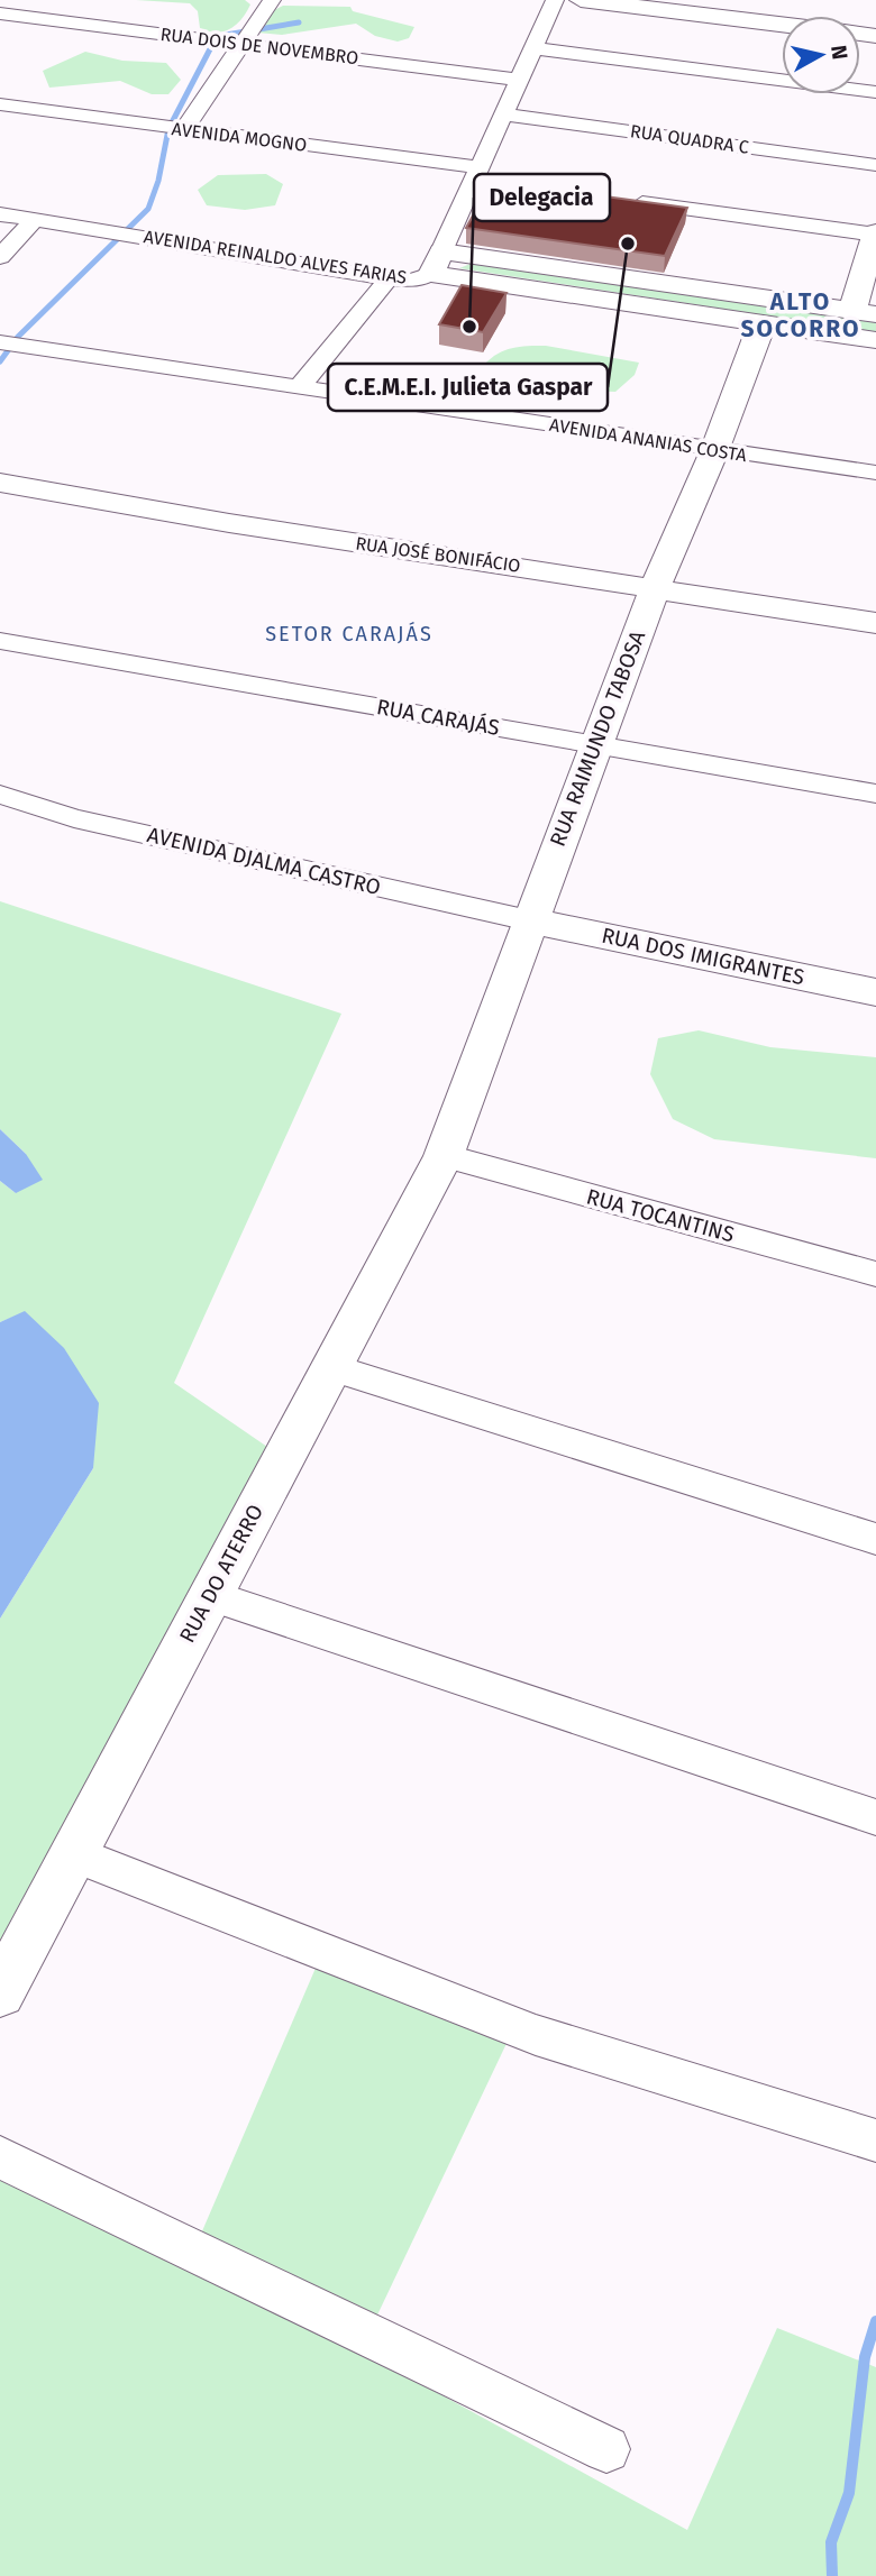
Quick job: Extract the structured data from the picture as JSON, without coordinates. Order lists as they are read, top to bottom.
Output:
{
  "streets": {
    "street": [
      "RUA DOIS DE NOVEMBRO",
      "AVENIDA MOGNO",
      "RUA QUADRA C",
      "AVENIDA REINALDO ALVES FARIAS",
      "AVENIDA ANANIAS COSTA",
      "RUA JOSÉ BONIFÁCIO",
      "RUA CARAJÁS",
      "RUA RAIMUNDO TABOSA",
      "AVENIDA DJALMA CASTRO",
      "RUA DOS IMIGRANTES",
      "RUA TOCANTINS",
      "RUA DO ATERRO"
    ]
  },
  "crossings": [
    ["AVENIDA REINALDO ALVES FARIAS", "RUA RAIMUNDO TABOSA"],
    ["AVENIDA ANANIAS COSTA", "RUA RAIMUNDO TABOSA"],
    ["RUA JOSÉ BONIFÁCIO", "RUA RAIMUNDO TABOSA"],
    ["RUA CARAJÁS", "RUA RAIMUNDO TABOSA"],
    ["RUA RAIMUNDO TABOSA", "AVENIDA DJALMA CASTRO"],
    ["RUA RAIMUNDO TABOSA", "RUA DOS IMIGRANTES"],
    ["RUA RAIMUNDO TABOSA", "RUA TOCANTINS"],
    ["RUA RAIMUNDO TABOSA", "RUA DO ATERRO"],
    ["AVENIDA DJALMA CASTRO", "RUA DOS IMIGRANTES"],
    ["RUA TOCANTINS", "RUA DO ATERRO"]
  ],
  "districts": ["ALTO SOCORRO", "SETOR CARAJÁS"],
  "places": ["C.E.M.E.I. Julieta Gaspar", "Delegacia"],
  "north": "right"
}
